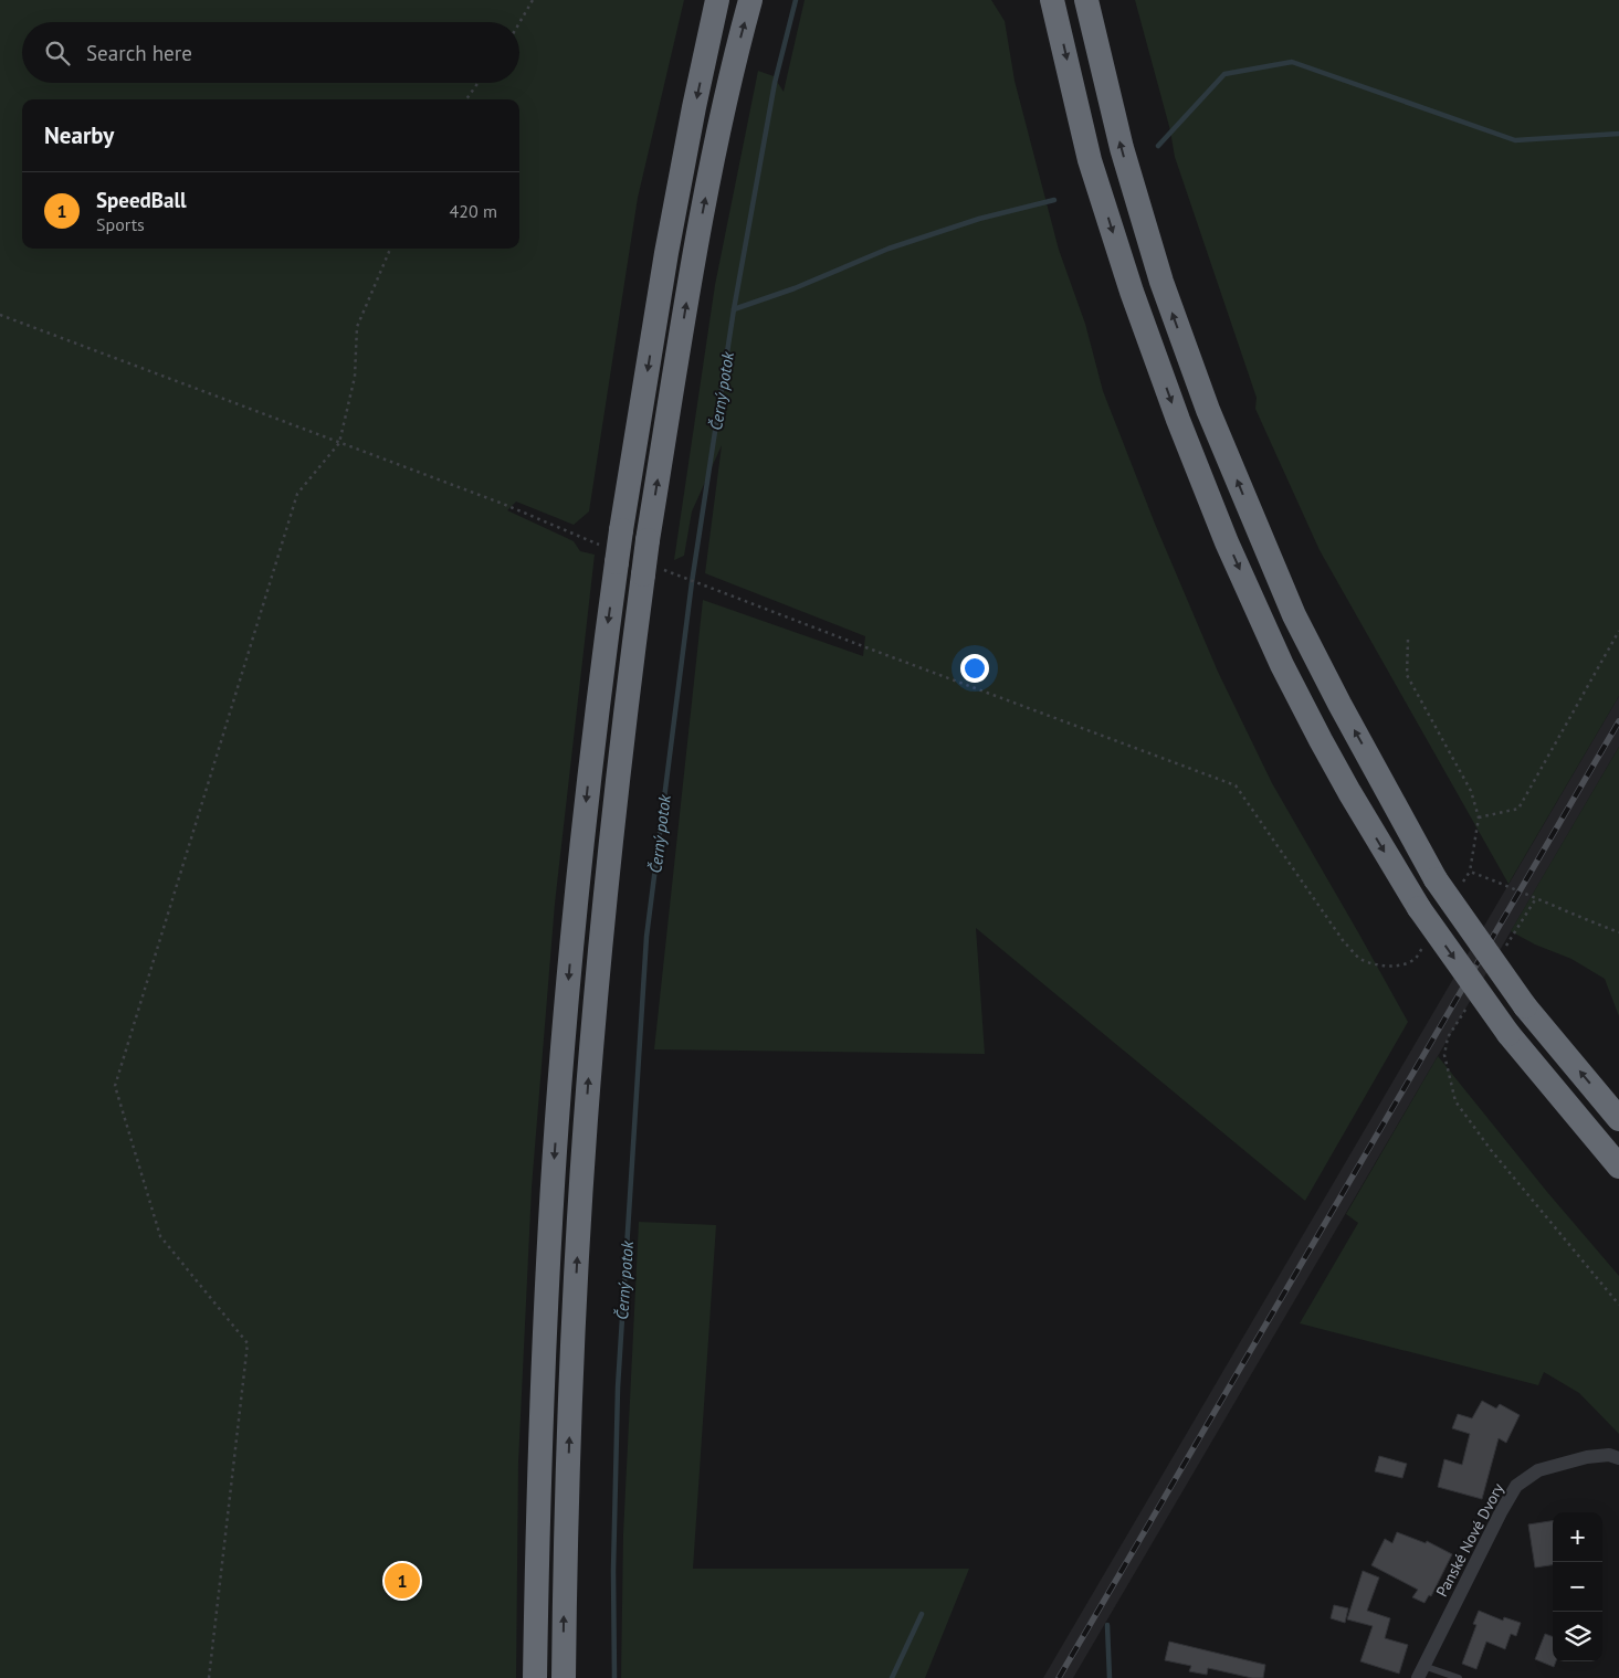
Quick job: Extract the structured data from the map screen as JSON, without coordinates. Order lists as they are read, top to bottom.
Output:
{
  "streets": {
    "street": ["Panské Nové Dvory"]
  },
  "water": ["Černý potok"],
  "page": {
    "search": "Search here",
    "heading": "Nearby",
    "list": [
      {
        "mark": "1",
        "name": "SpeedBall",
        "note": "Sports",
        "value": "420 m"
      }
    ],
    "map_buttons": ["+", "−"],
    "pins": "1"
  }
}
